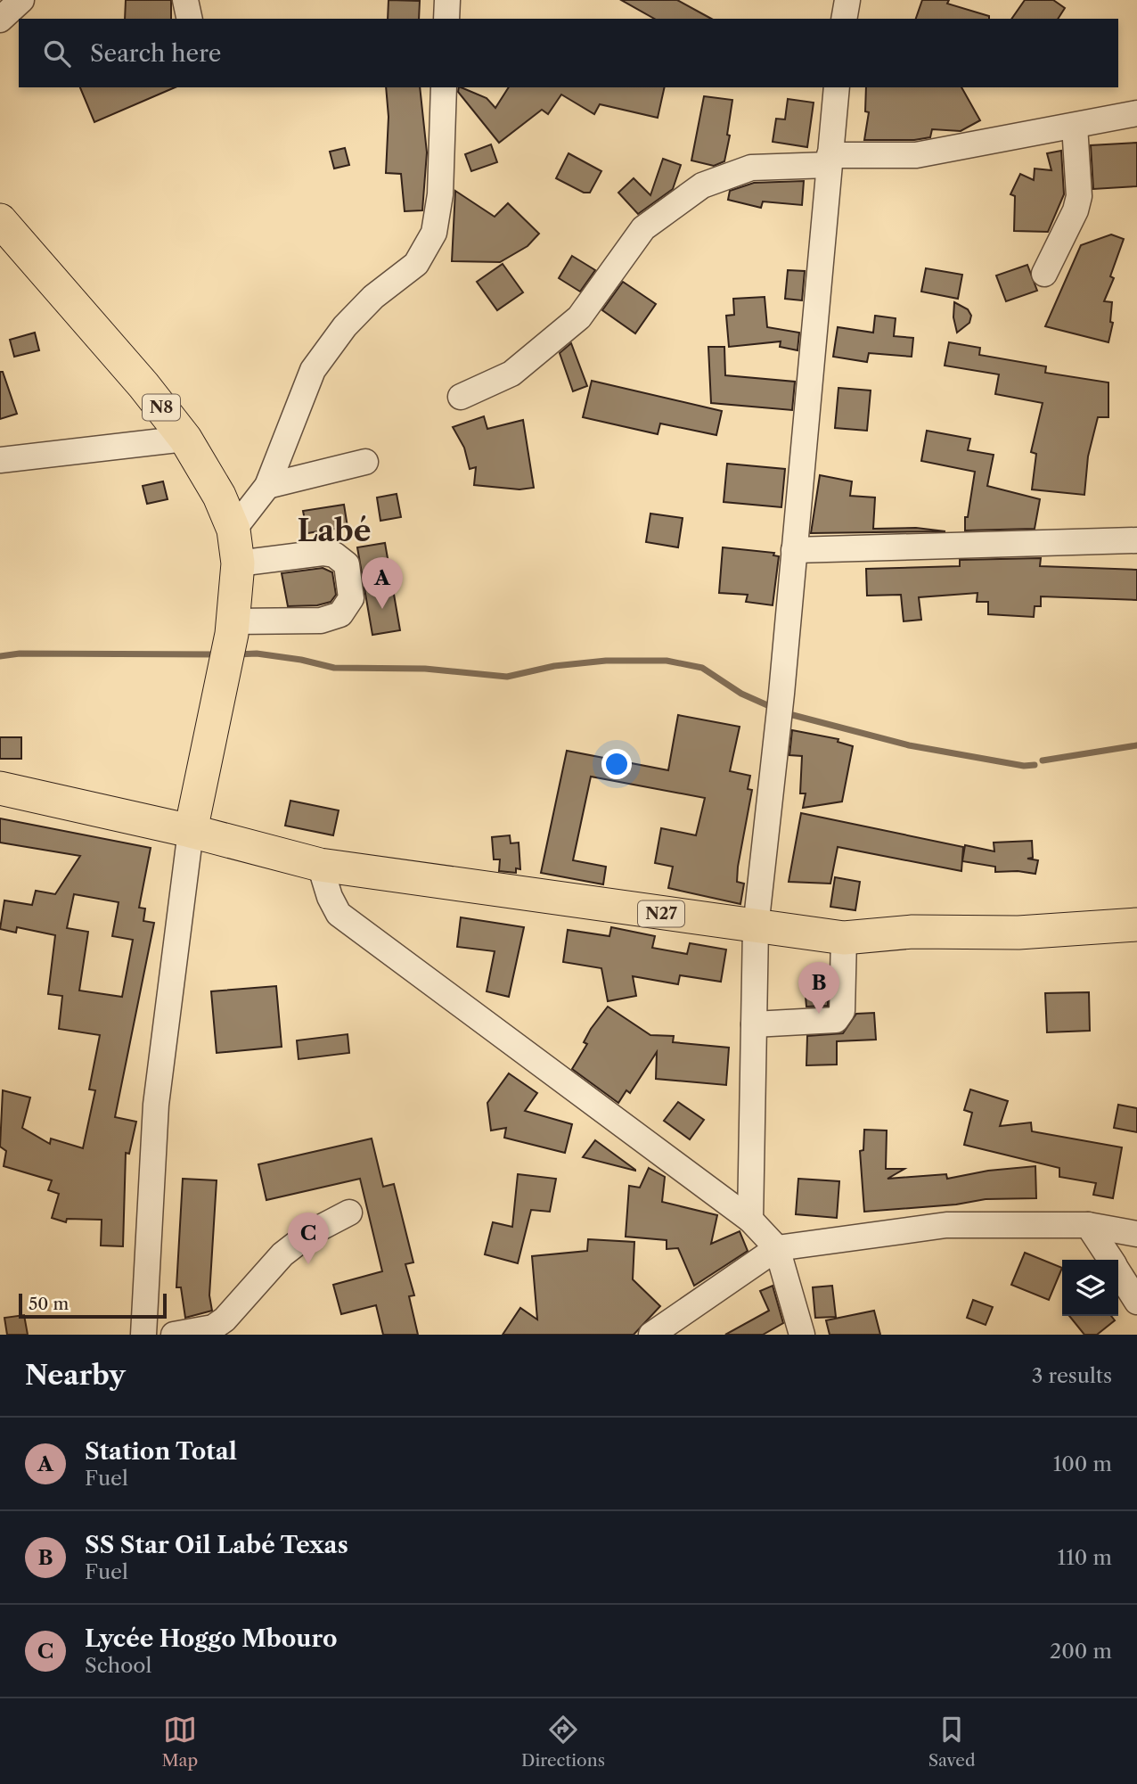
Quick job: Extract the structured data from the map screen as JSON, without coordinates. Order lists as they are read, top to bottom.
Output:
{
  "streets": {
    "main road": ["N8", "N27"]
  },
  "crossings": [
    ["N8", "N27"]
  ],
  "districts": ["Labé"],
  "scale_bar": "50 m",
  "page": {
    "search": "Search here",
    "pins": ["A", "B", "C"],
    "scale": "50 m",
    "heading": ["Nearby", "3 results"],
    "list": [
      {
        "mark": "A",
        "name": "Station Total",
        "note": "Fuel",
        "value": "100 m"
      },
      {
        "mark": "B",
        "name": "SS Star Oil Labé Texas",
        "note": "Fuel",
        "value": "110 m"
      },
      {
        "mark": "C",
        "name": "Lycée Hoggo Mbouro",
        "note": "School",
        "value": "200 m"
      }
    ],
    "nav": ["Map", "Directions", "Saved"]
  }
}
